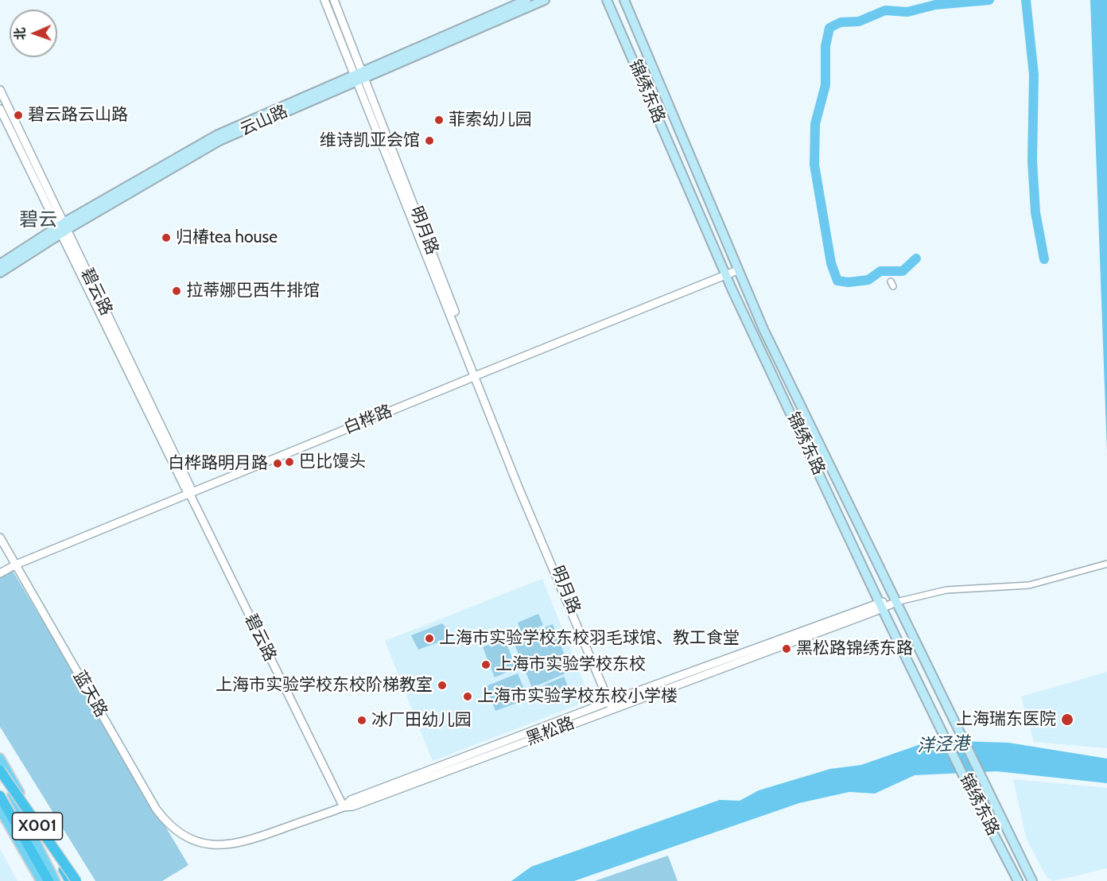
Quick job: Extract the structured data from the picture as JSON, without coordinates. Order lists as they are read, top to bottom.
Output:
{
  "streets": {
    "highway": ["X001"],
    "main road": ["锦绣东路", "云山路"],
    "street": [
      "明月路",
      "碧云路",
      "白桦路",
      "蓝天路",
      "黑松路"
    ]
  },
  "crossings": [
    ["锦绣东路", "白桦路"],
    ["锦绣东路", "黑松路"],
    ["云山路", "明月路"],
    ["云山路", "碧云路"],
    ["明月路", "白桦路"],
    ["明月路", "黑松路"],
    ["碧云路", "白桦路"],
    ["碧云路", "黑松路"],
    ["白桦路", "蓝天路"],
    ["蓝天路", "黑松路"]
  ],
  "districts": ["碧云"],
  "water": ["洋泾港"],
  "places": [
    "碧云路云山路",
    "菲索幼儿园",
    "维诗凯亚会馆",
    "归椿tea house",
    "拉蒂娜巴西牛排馆",
    "巴比馒头",
    "白桦路明月路",
    "上海市实验学校东校羽毛球馆、教工食堂",
    "黑松路锦绣东路",
    "上海市实验学校东校",
    "上海市实验学校东校阶梯教室",
    "上海市实验学校东校小学楼",
    "上海瑞东医院",
    "冰厂田幼儿园"
  ],
  "north": "left"
}
